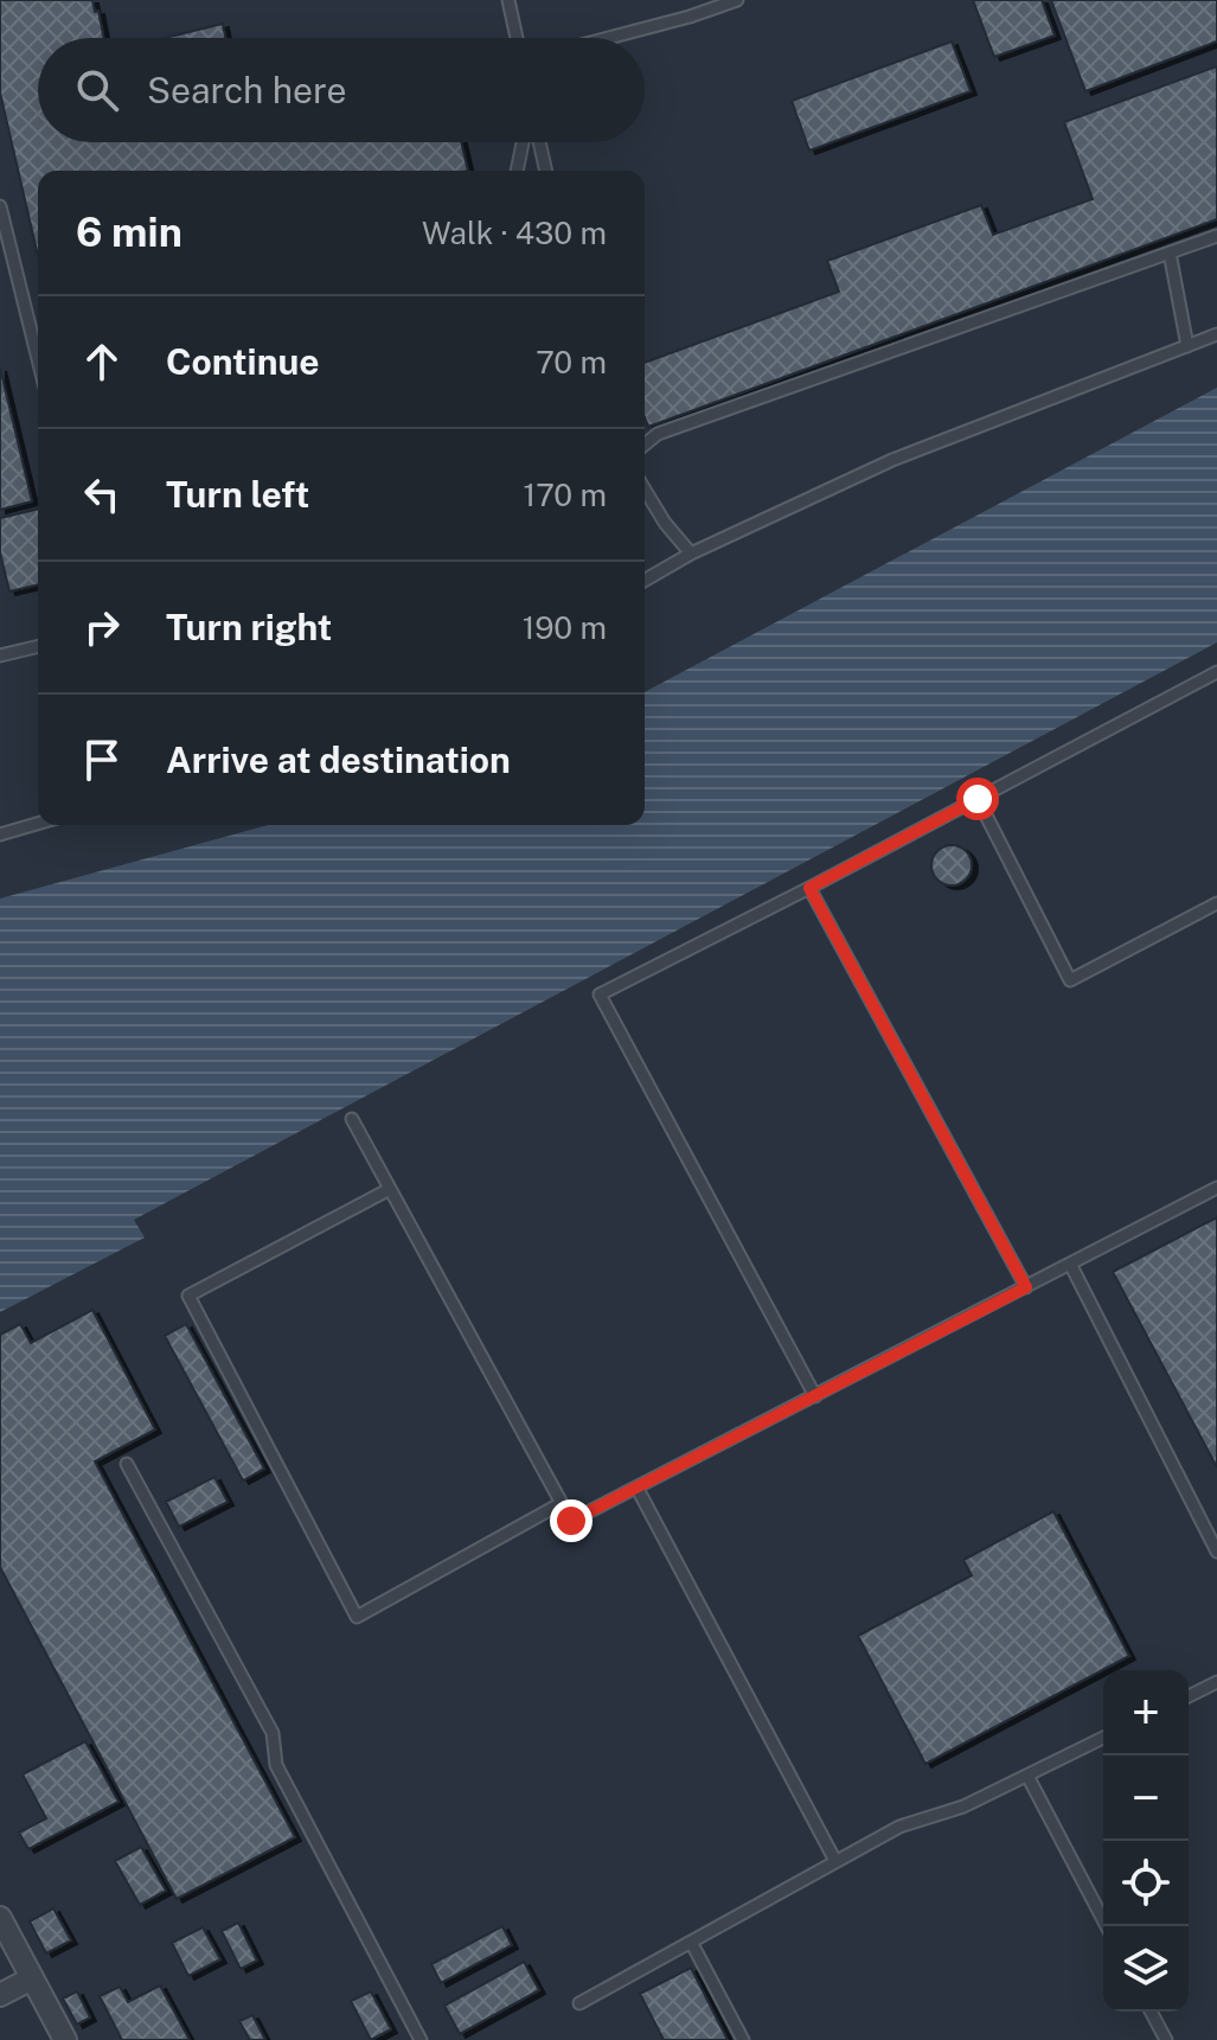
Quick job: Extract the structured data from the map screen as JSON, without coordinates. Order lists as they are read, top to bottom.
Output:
{
  "page": {
    "search": "Search here",
    "heading": ["6 min", "Walk · 430 m"],
    "list": [
      ["Continue", "70 m"],
      ["Turn left", "170 m"],
      ["Turn right", "190 m"],
      "Arrive at destination"
    ],
    "map_buttons": ["+", "−"]
  }
}
